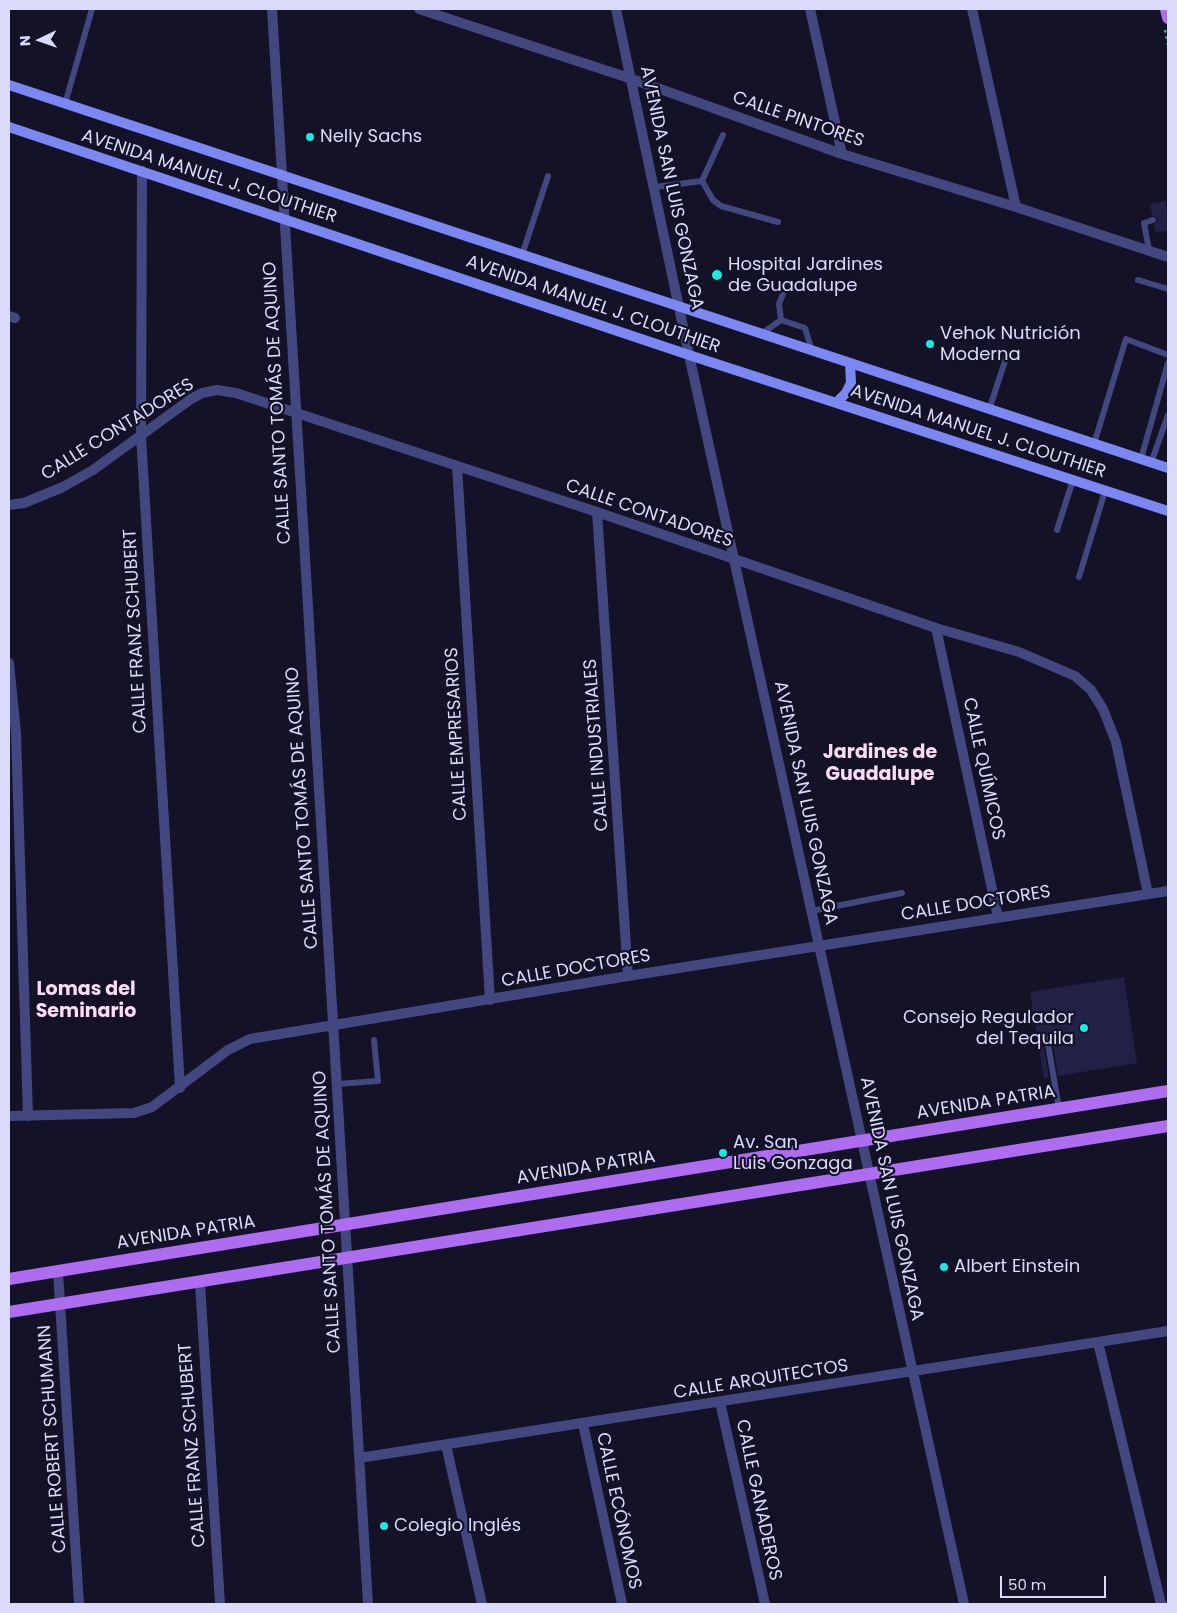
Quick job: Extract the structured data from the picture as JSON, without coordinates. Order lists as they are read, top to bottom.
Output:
{
  "streets": {
    "main road": ["AVENIDA MANUEL J. CLOUTHIER", "AVENIDA PATRIA"],
    "street": [
      "CALLE PINTORES",
      "AVENIDA SAN LUIS GONZAGA",
      "CALLE SANTO TOMÁS DE AQUINO",
      "CALLE CONTADORES",
      "CALLE FRANZ SCHUBERT",
      "CALLE EMPRESARIOS",
      "CALLE INDUSTRIALES",
      "CALLE QUÍMICOS",
      "CALLE DOCTORES",
      "CALLE ARQUITECTOS",
      "CALLE ROBERT SCHUMANN",
      "CALLE GANADEROS",
      "CALLE ECÓNOMOS"
    ]
  },
  "crossings": [
    ["CALLE PINTORES", "AVENIDA SAN LUIS GONZAGA"],
    ["AVENIDA MANUEL J. CLOUTHIER", "AVENIDA SAN LUIS GONZAGA"],
    ["AVENIDA MANUEL J. CLOUTHIER", "CALLE SANTO TOMÁS DE AQUINO"],
    ["AVENIDA MANUEL J. CLOUTHIER", "CALLE FRANZ SCHUBERT"],
    ["AVENIDA SAN LUIS GONZAGA", "CALLE CONTADORES"],
    ["AVENIDA SAN LUIS GONZAGA", "CALLE DOCTORES"],
    ["AVENIDA SAN LUIS GONZAGA", "AVENIDA PATRIA"],
    ["AVENIDA SAN LUIS GONZAGA", "CALLE ARQUITECTOS"],
    ["CALLE SANTO TOMÁS DE AQUINO", "CALLE CONTADORES"],
    ["CALLE SANTO TOMÁS DE AQUINO", "CALLE DOCTORES"],
    ["CALLE SANTO TOMÁS DE AQUINO", "AVENIDA PATRIA"],
    ["CALLE SANTO TOMÁS DE AQUINO", "CALLE ARQUITECTOS"],
    ["CALLE CONTADORES", "CALLE FRANZ SCHUBERT"],
    ["CALLE CONTADORES", "CALLE EMPRESARIOS"],
    ["CALLE CONTADORES", "CALLE INDUSTRIALES"],
    ["CALLE CONTADORES", "CALLE QUÍMICOS"],
    ["CALLE CONTADORES", "CALLE DOCTORES"],
    ["CALLE FRANZ SCHUBERT", "CALLE DOCTORES"],
    ["CALLE EMPRESARIOS", "CALLE DOCTORES"],
    ["CALLE INDUSTRIALES", "CALLE DOCTORES"],
    ["CALLE QUÍMICOS", "CALLE DOCTORES"],
    ["AVENIDA PATRIA", "CALLE ROBERT SCHUMANN"],
    ["CALLE ARQUITECTOS", "CALLE GANADEROS"],
    ["CALLE ARQUITECTOS", "CALLE ECÓNOMOS"]
  ],
  "districts": ["Jardines de Guadalupe", "Lomas del Seminario"],
  "places": [
    "Nelly Sachs",
    "Hospital Jardines de Guadalupe",
    "Vehok Nutrición Moderna",
    "Consejo Regulador del Tequila",
    "Av. San Luis Gonzaga",
    "Albert Einstein",
    "Colegio Inglés"
  ],
  "scale_bar": "50 m",
  "north": "left"
}
